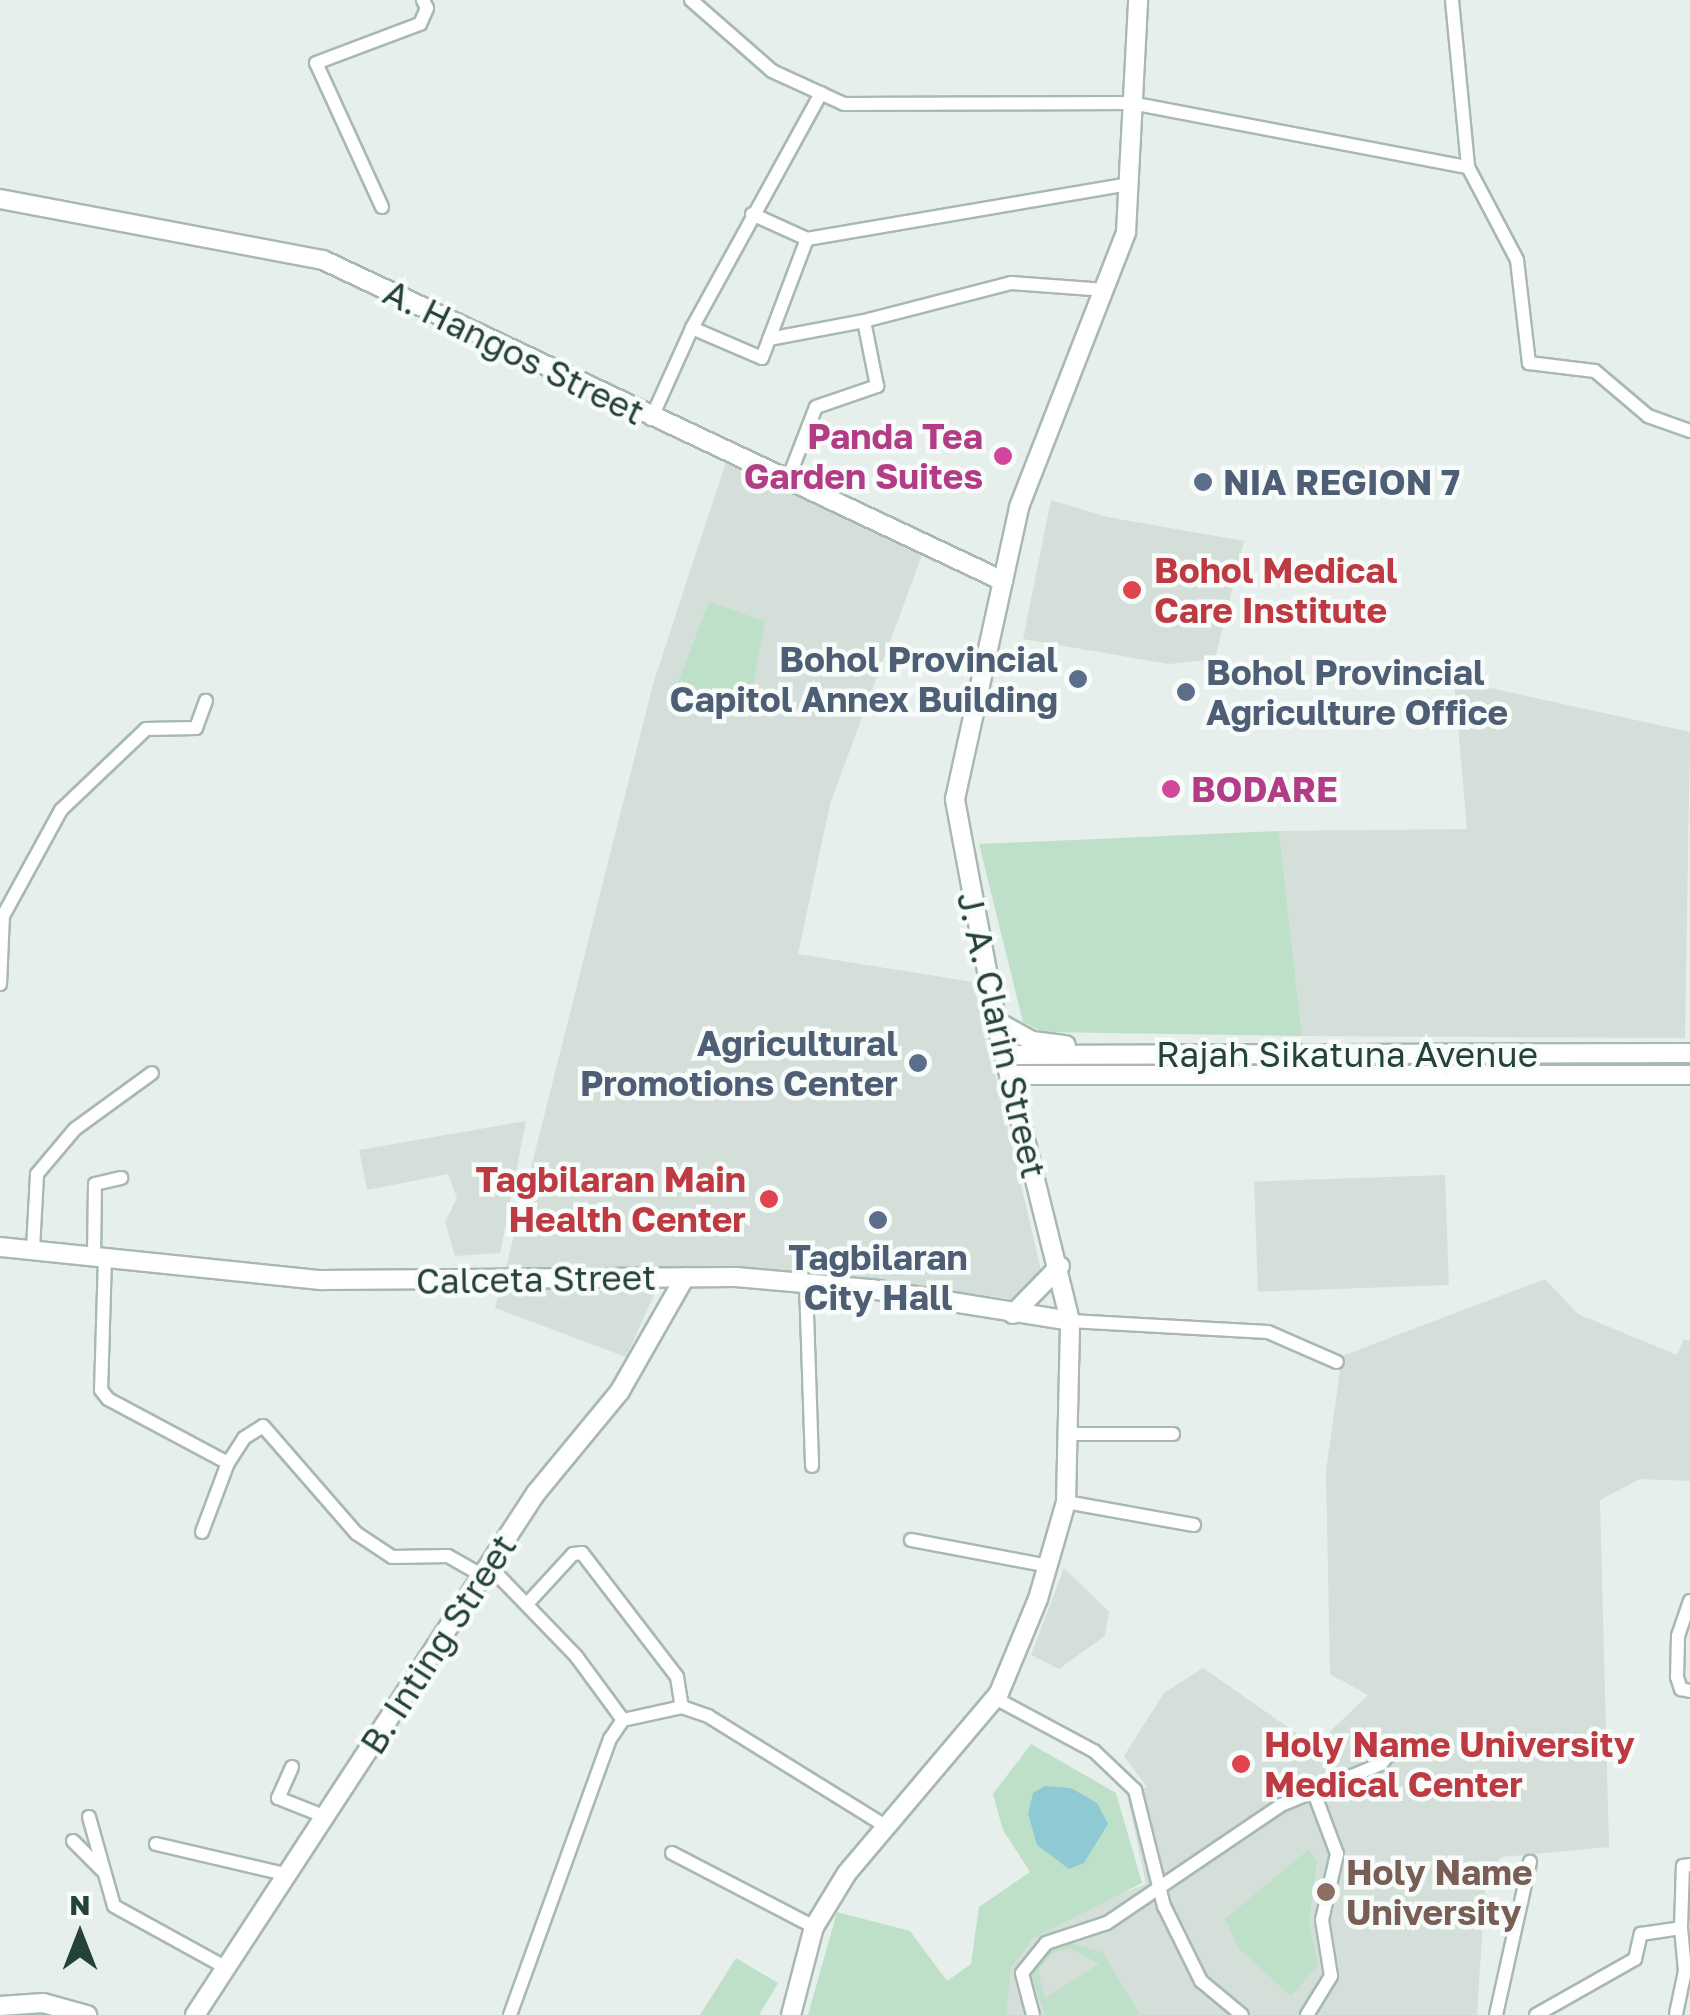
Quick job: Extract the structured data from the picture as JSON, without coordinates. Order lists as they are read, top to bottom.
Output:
{
  "streets": {
    "main road": [
      "A. Hangos Street",
      "J. A. Clarin Street",
      "Rajah Sikatuna Avenue",
      "Calceta Street",
      "B. Inting Street"
    ]
  },
  "crossings": [
    ["A. Hangos Street", "J. A. Clarin Street"],
    ["J. A. Clarin Street", "Rajah Sikatuna Avenue"],
    ["J. A. Clarin Street", "Calceta Street"],
    ["Calceta Street", "B. Inting Street"]
  ],
  "places": [
    "Panda Tea Garden Suites",
    "NIA REGION 7",
    "Bohol Medical Care Institute",
    "Bohol Provincial Capitol Annex Building",
    "Bohol Provincial Agriculture Office",
    "BODARE",
    "Agricultural Promotions Center",
    "Tagbilaran Main Health Center",
    "Tagbilaran City Hall",
    "Holy Name University Medical Center",
    "Holy Name University"
  ],
  "north": "top"
}
